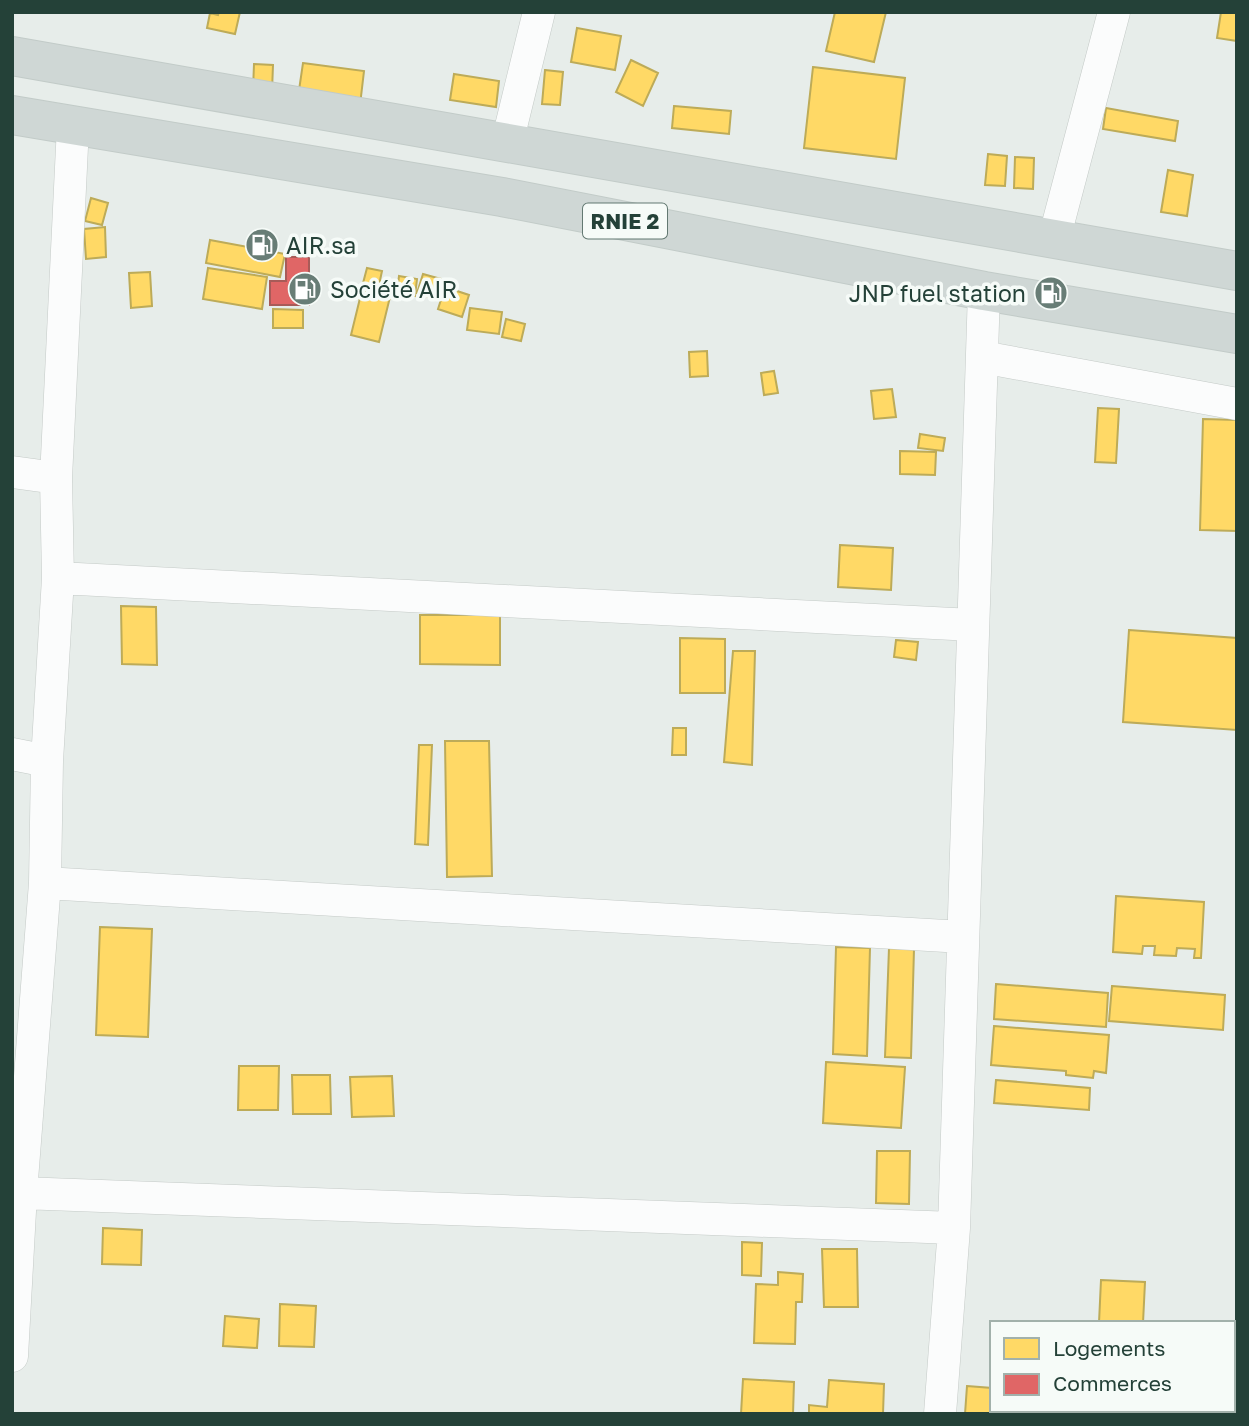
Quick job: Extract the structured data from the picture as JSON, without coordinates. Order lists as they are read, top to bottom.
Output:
{
  "streets": {
    "main road": ["RNIE 2"]
  },
  "places": {
    "fuel station": ["AIR.sa", "Société AIR", "JNP fuel station"]
  },
  "legend": ["Logements", "Commerces"]
}
